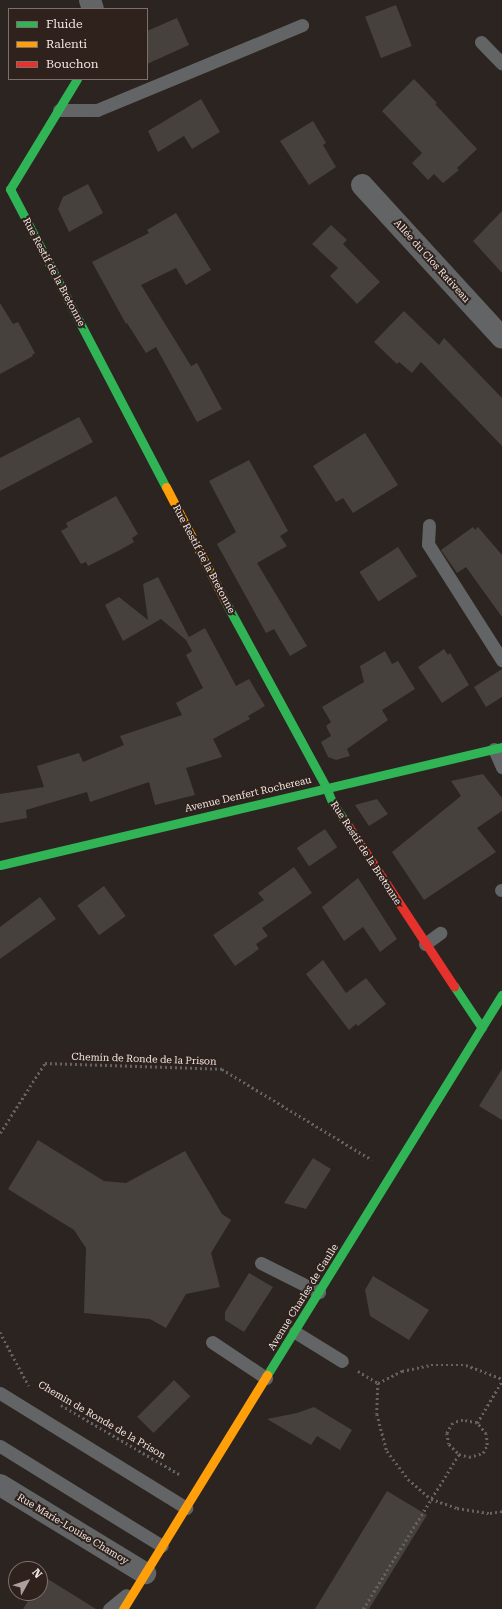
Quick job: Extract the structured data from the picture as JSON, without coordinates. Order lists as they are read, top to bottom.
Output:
{
  "streets": {
    "street": [
      "Allée du Clos Rativeau",
      "Rue Restif de la Bretonne",
      "Avenue Denfert Rochereau",
      "Avenue Charles de Gaulle",
      "Rue Marie-Louise Chamoy"
    ],
    "path": ["Chemin de Ronde de la Prison"]
  },
  "crossings": [
    ["Rue Restif de la Bretonne", "Avenue Denfert Rochereau"],
    ["Rue Restif de la Bretonne", "Avenue Charles de Gaulle"],
    ["Chemin de Ronde de la Prison", "Avenue Charles de Gaulle"],
    ["Avenue Charles de Gaulle", "Rue Marie-Louise Chamoy"]
  ],
  "legend": ["Fluide", "Ralenti", "Bouchon"],
  "north": "top right"
}
